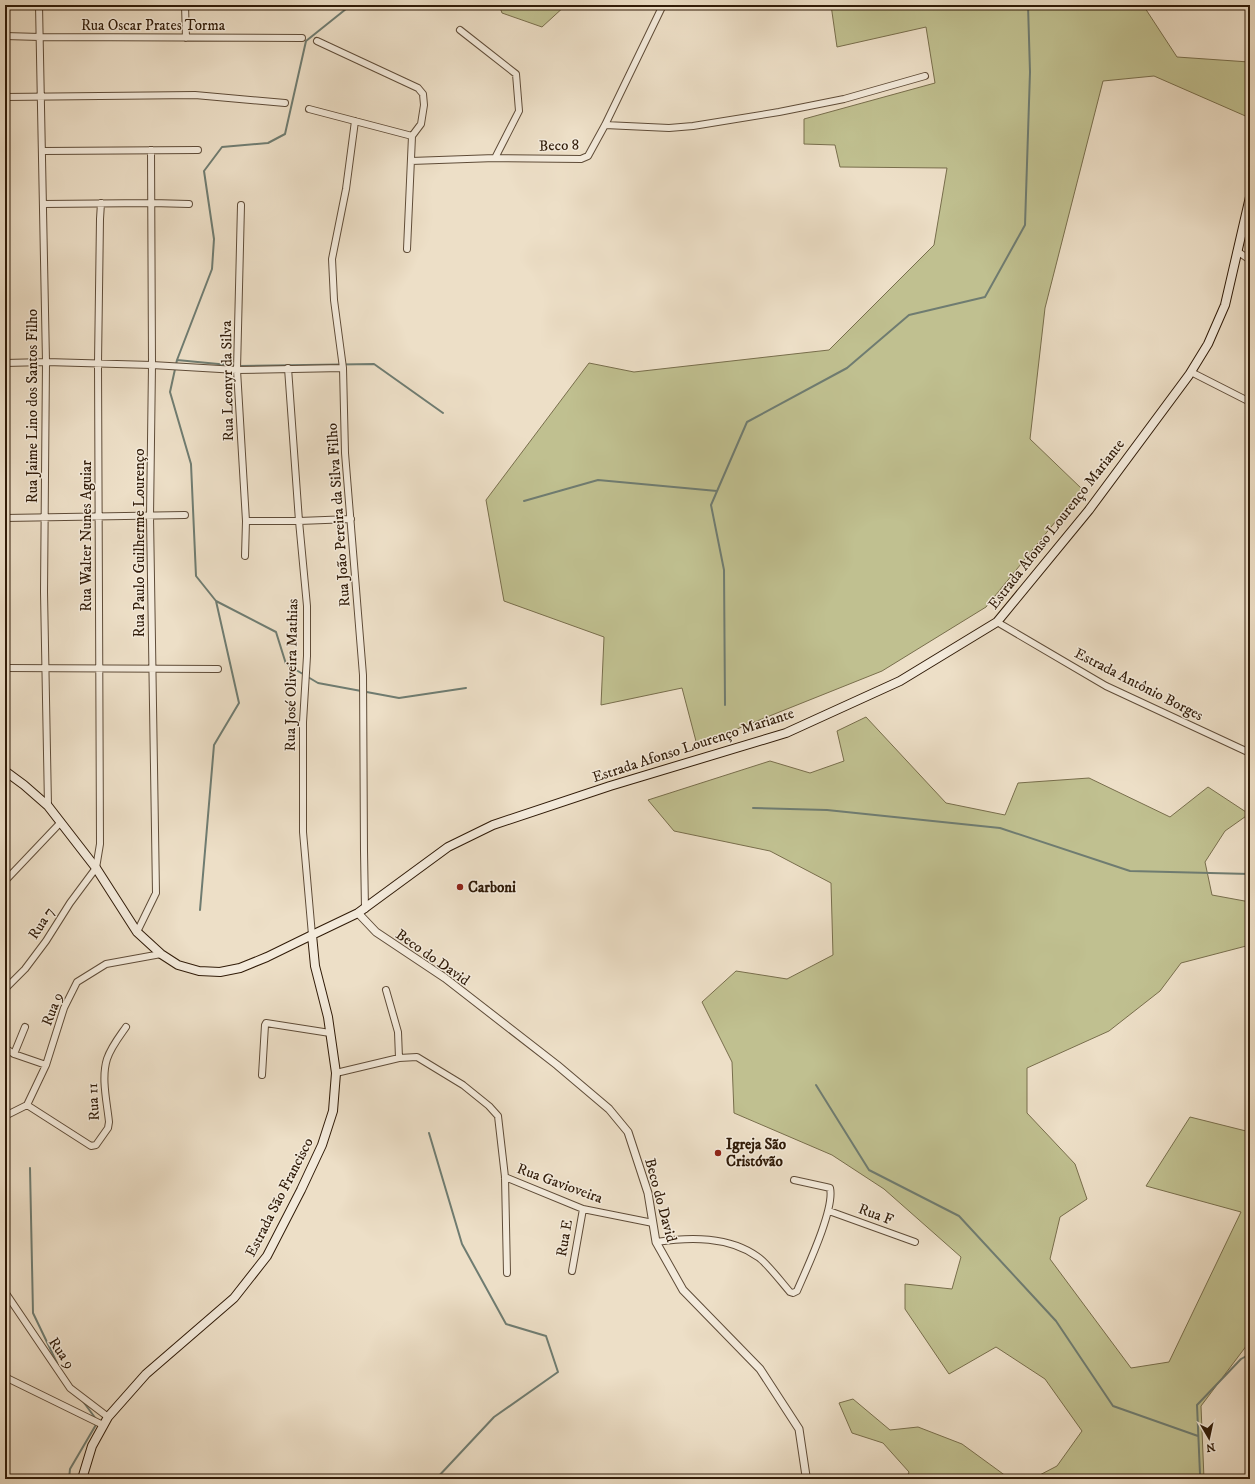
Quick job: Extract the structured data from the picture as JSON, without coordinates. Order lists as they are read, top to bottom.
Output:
{
  "streets": {
    "main road": ["Estrada Afonso Lourenço Mariante", "Estrada São Francisco"],
    "street": [
      "Rua Oscar Prates Torma",
      "Beco 8",
      "Rua Leonyr da Silva",
      "Rua Jaime Lino dos Santos Filho",
      "Rua João Pereira da Silva Filho",
      "Rua Walter Nunes Aguiar",
      "Rua Paulo Guilherme Lourenço",
      "Rua José Oliveira Mathias",
      "Estrada Antônio Borges",
      "Rua 7",
      "Beco do David",
      "Rua 9",
      "Rua 11",
      "Rua Gavioveira",
      "Rua F",
      "Rua E"
    ]
  },
  "crossings": [
    ["Rua Oscar Prates Torma", "Rua Jaime Lino dos Santos Filho"],
    ["Rua Jaime Lino dos Santos Filho", "Estrada Afonso Lourenço Mariante"],
    ["Rua João Pereira da Silva Filho", "Estrada Afonso Lourenço Mariante"],
    ["Estrada Afonso Lourenço Mariante", "Rua Walter Nunes Aguiar"],
    ["Estrada Afonso Lourenço Mariante", "Rua Paulo Guilherme Lourenço"],
    ["Estrada Afonso Lourenço Mariante", "Rua José Oliveira Mathias"],
    ["Estrada Afonso Lourenço Mariante", "Estrada Antônio Borges"],
    ["Estrada Afonso Lourenço Mariante", "Rua 7"],
    ["Estrada Afonso Lourenço Mariante", "Beco do David"],
    ["Estrada Afonso Lourenço Mariante", "Rua 9"],
    ["Estrada Afonso Lourenço Mariante", "Estrada São Francisco"],
    ["Rua Walter Nunes Aguiar", "Rua 7"],
    ["Rua José Oliveira Mathias", "Estrada São Francisco"],
    ["Beco do David", "Rua Gavioveira"],
    ["Rua 9", "Rua 11"],
    ["Rua 9", "Estrada São Francisco"],
    ["Rua Gavioveira", "Rua E"]
  ],
  "places": ["Carboni", "Igreja São Cristóvão"],
  "north": "bottom"
}
